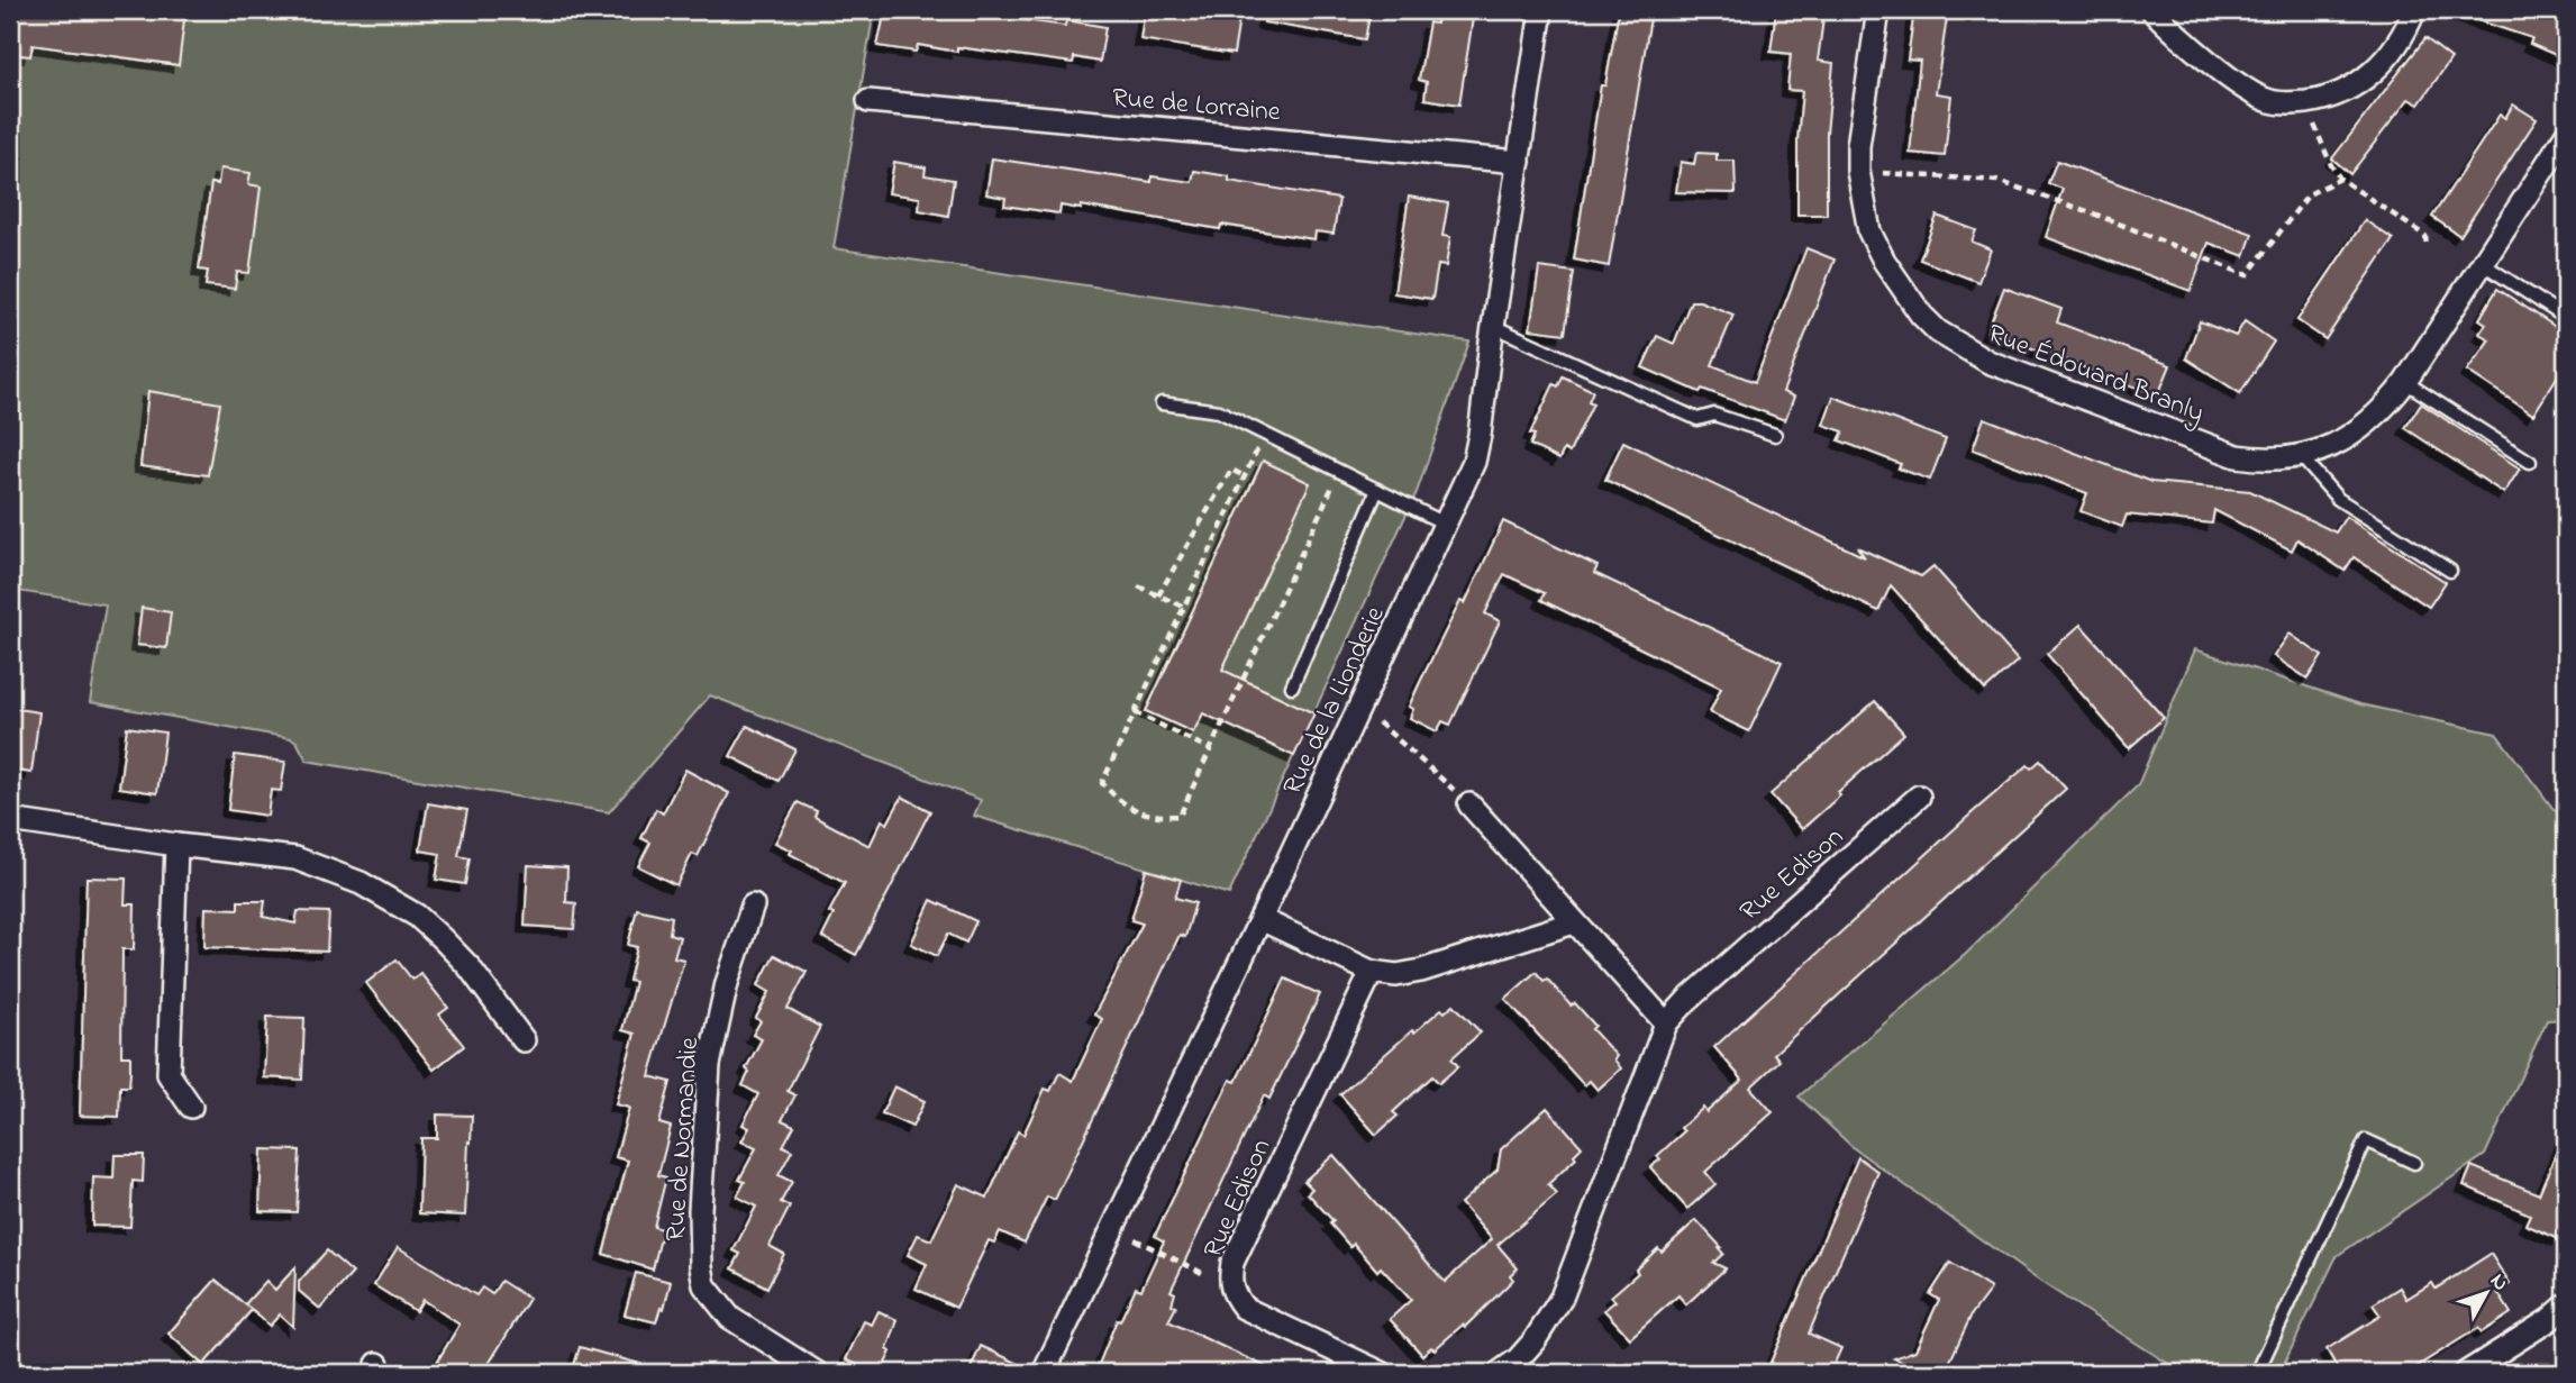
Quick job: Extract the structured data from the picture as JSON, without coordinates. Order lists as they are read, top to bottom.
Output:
{
  "streets": {
    "street": [
      "Rue de Lorraine",
      "Rue Édouard Branly",
      "Rue de la Lionderie",
      "Rue Edison",
      "Rue de Normandie"
    ]
  },
  "crossings": [
    ["Rue de Lorraine", "Rue de la Lionderie"]
  ],
  "north": "top right"
}
